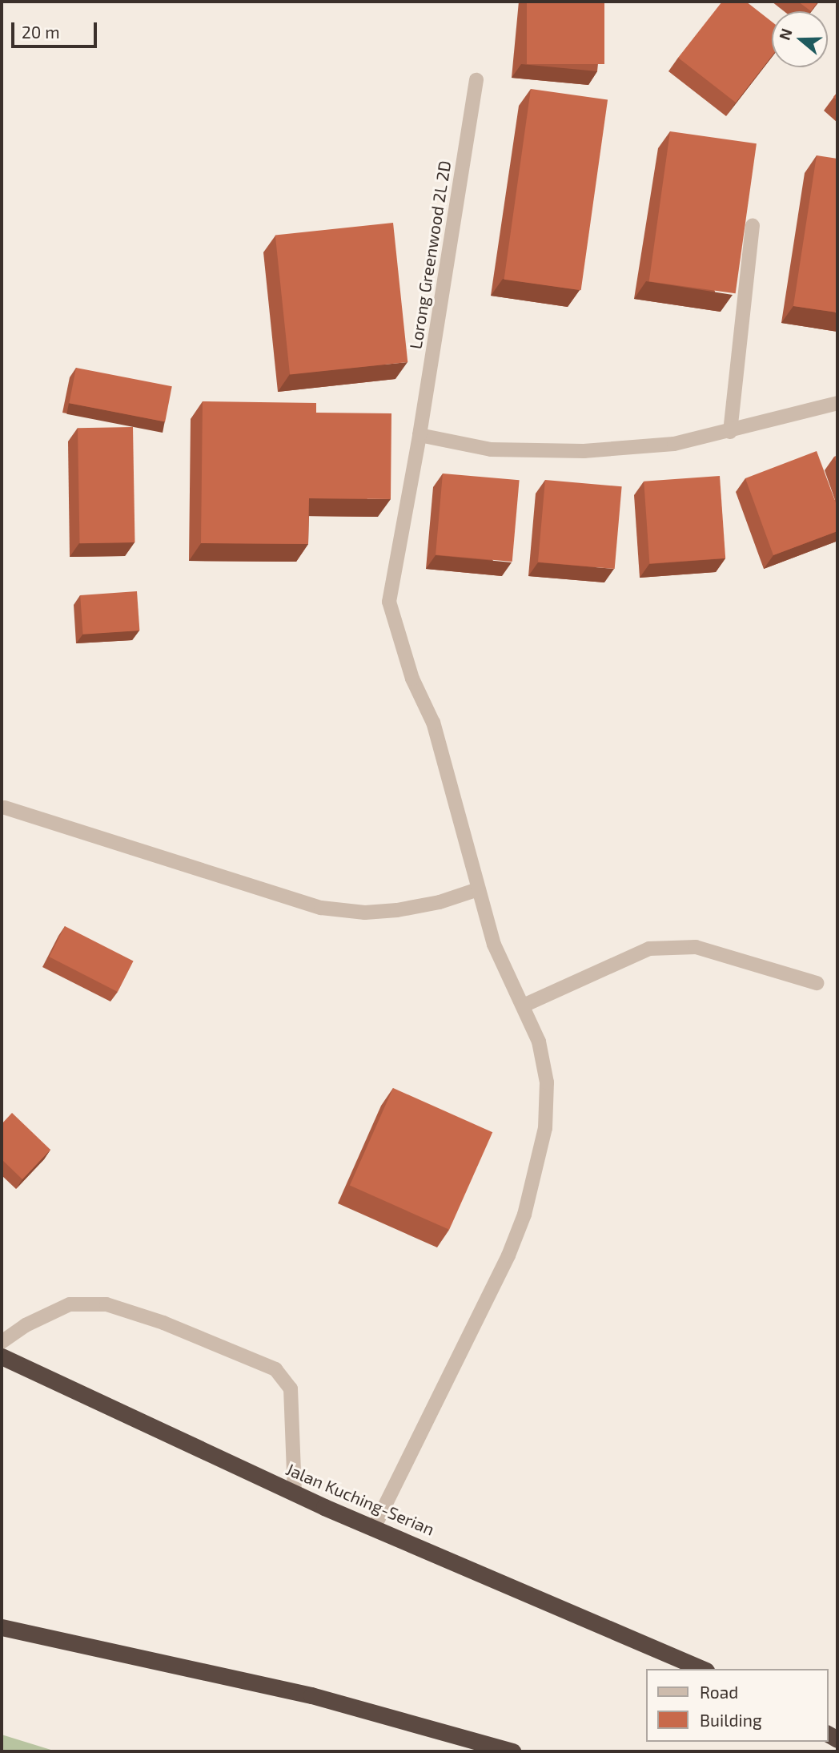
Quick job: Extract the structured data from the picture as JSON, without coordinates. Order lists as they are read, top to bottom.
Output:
{
  "streets": {
    "highway": ["Jalan Kuching-Serian"],
    "street": ["Lorong Greenwood 2L 2D"]
  },
  "crossings": [
    ["Lorong Greenwood 2L 2D", "Jalan Kuching-Serian"]
  ],
  "legend": ["Road", "Building"],
  "scale_bar": "20 m",
  "north": "left"
}
